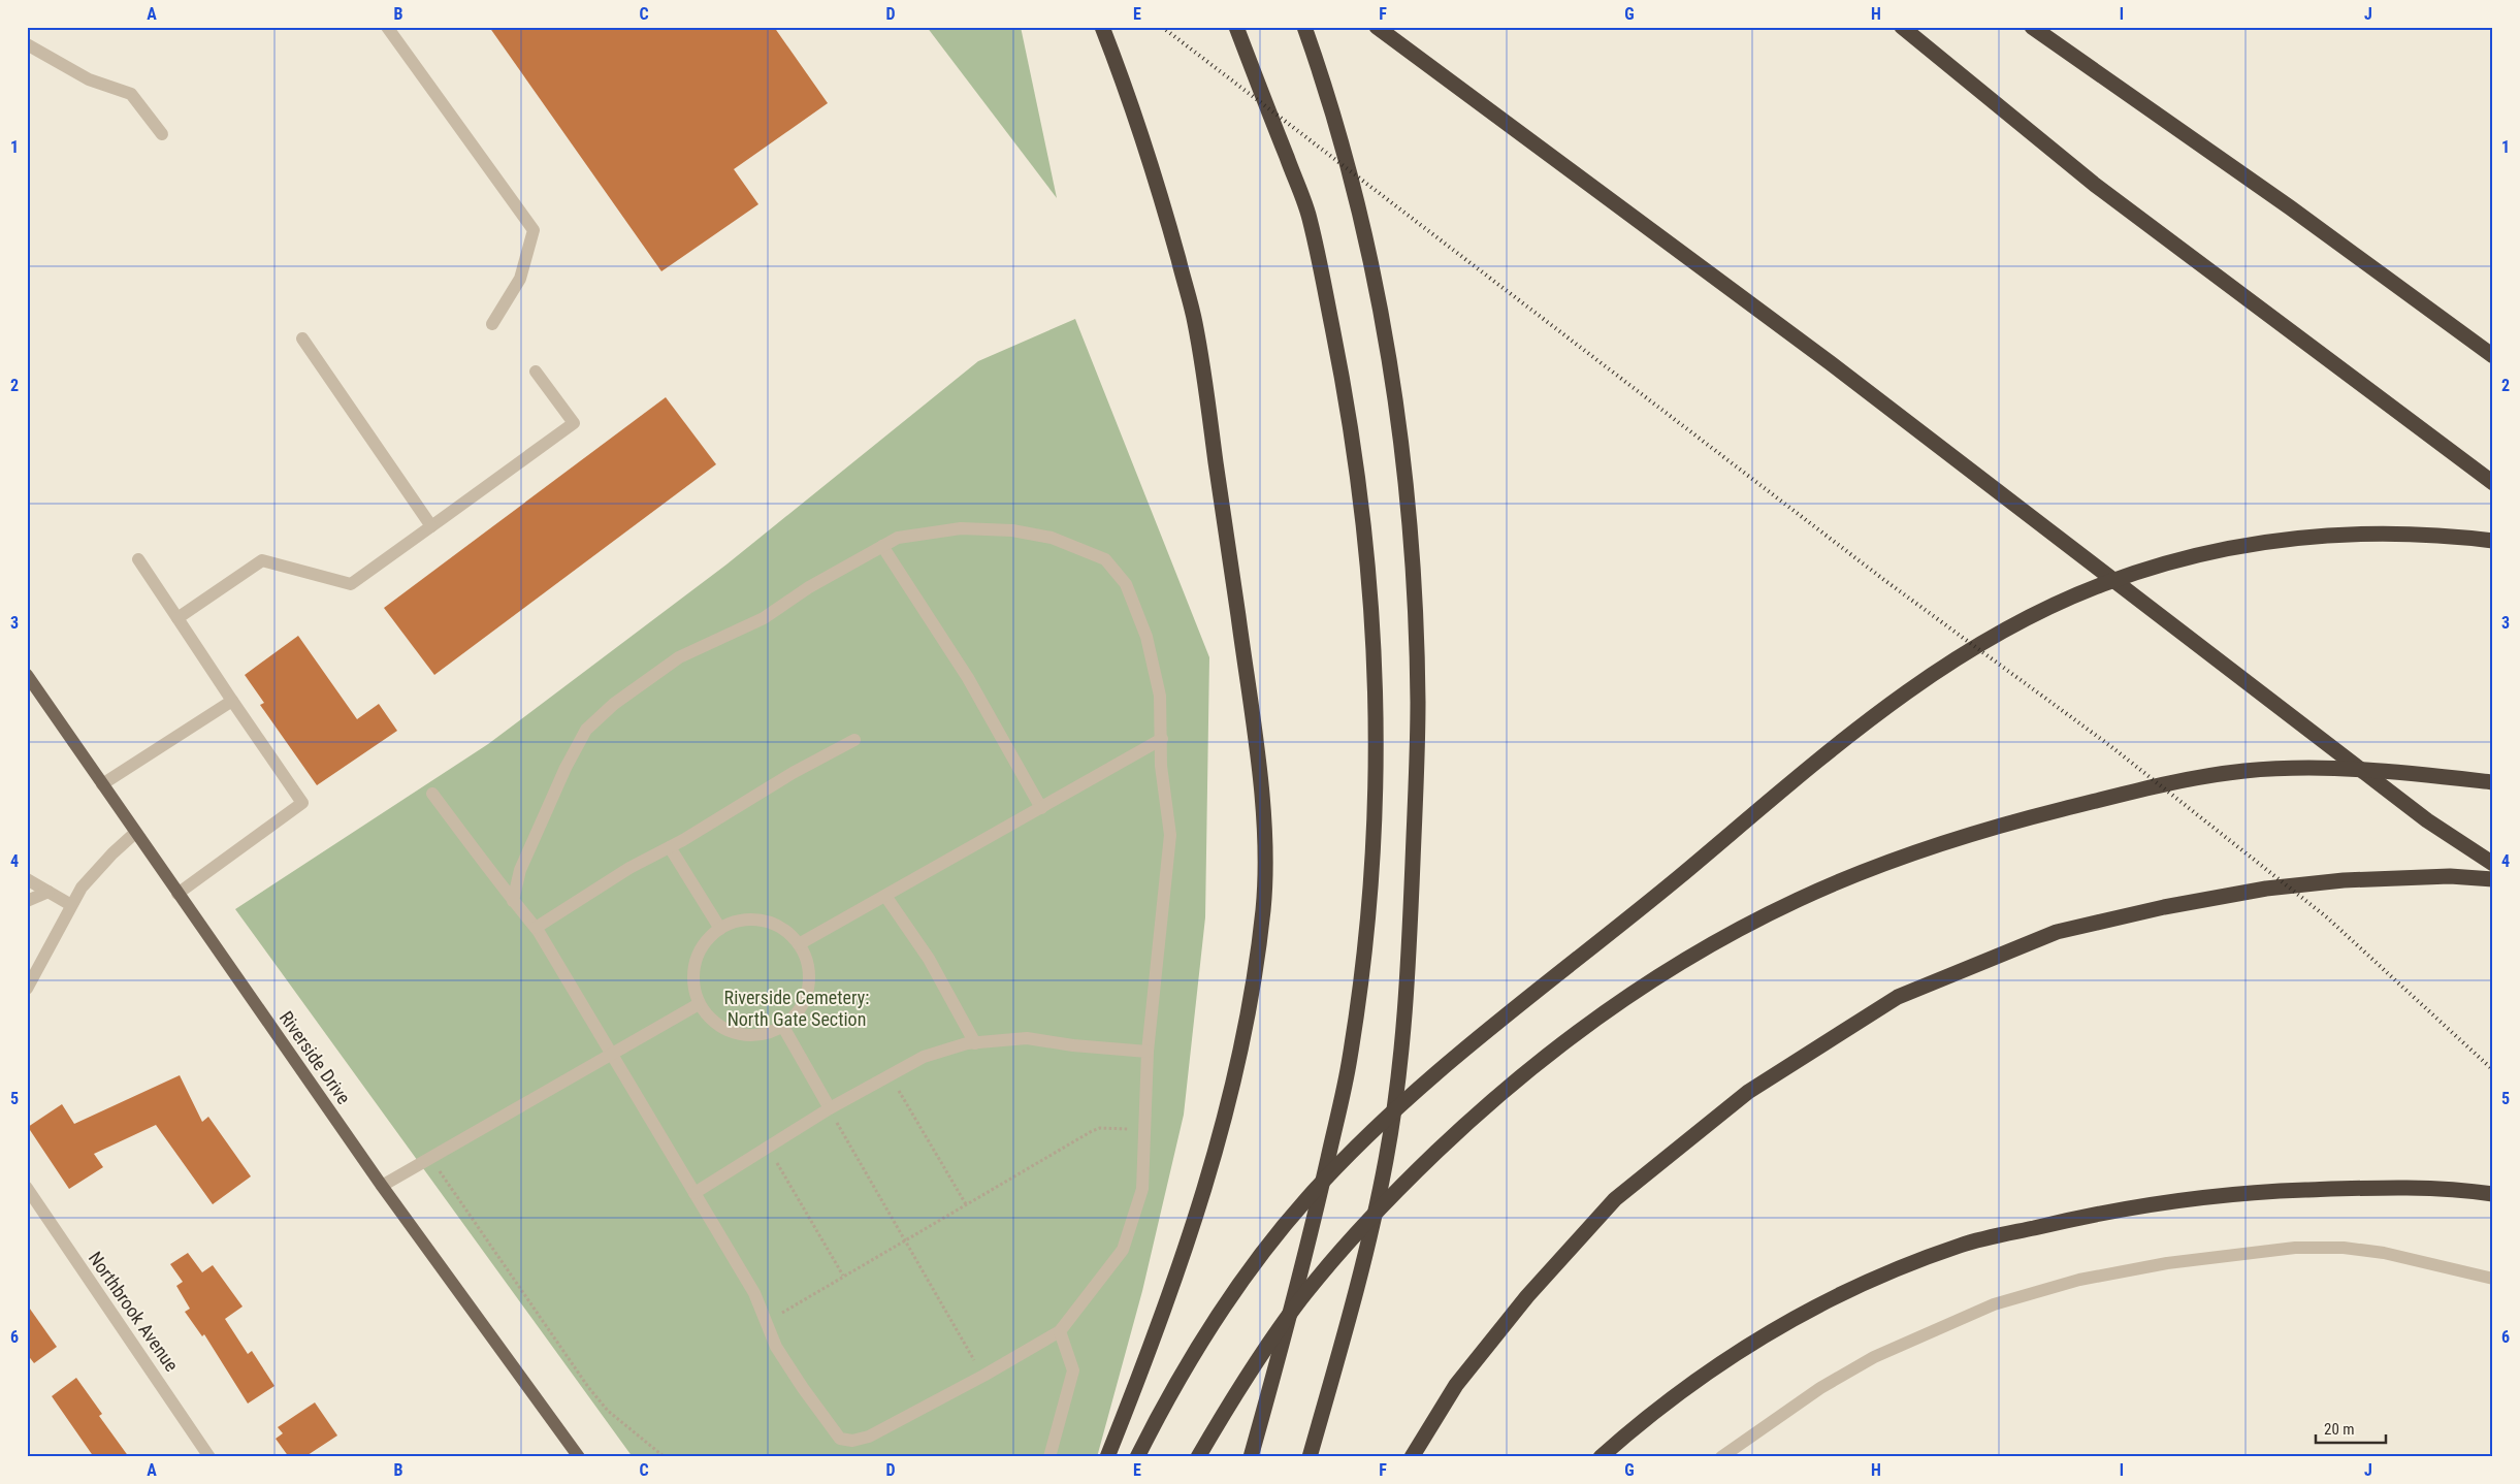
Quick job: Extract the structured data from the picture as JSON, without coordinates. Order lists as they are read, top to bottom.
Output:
{
  "streets": {
    "main road": ["Riverside Drive"],
    "street": ["Northbrook Avenue"]
  },
  "parks": ["Riverside Cemetery: North Gate Section"],
  "scale_bar": "20 m",
  "grid": {
    "columns": [
      "A",
      "B",
      "C",
      "D",
      "E",
      "F",
      "G",
      "H",
      "I",
      "J"
    ],
    "rows": [
      "1",
      "2",
      "3",
      "4",
      "5",
      "6"
    ]
  }
}
